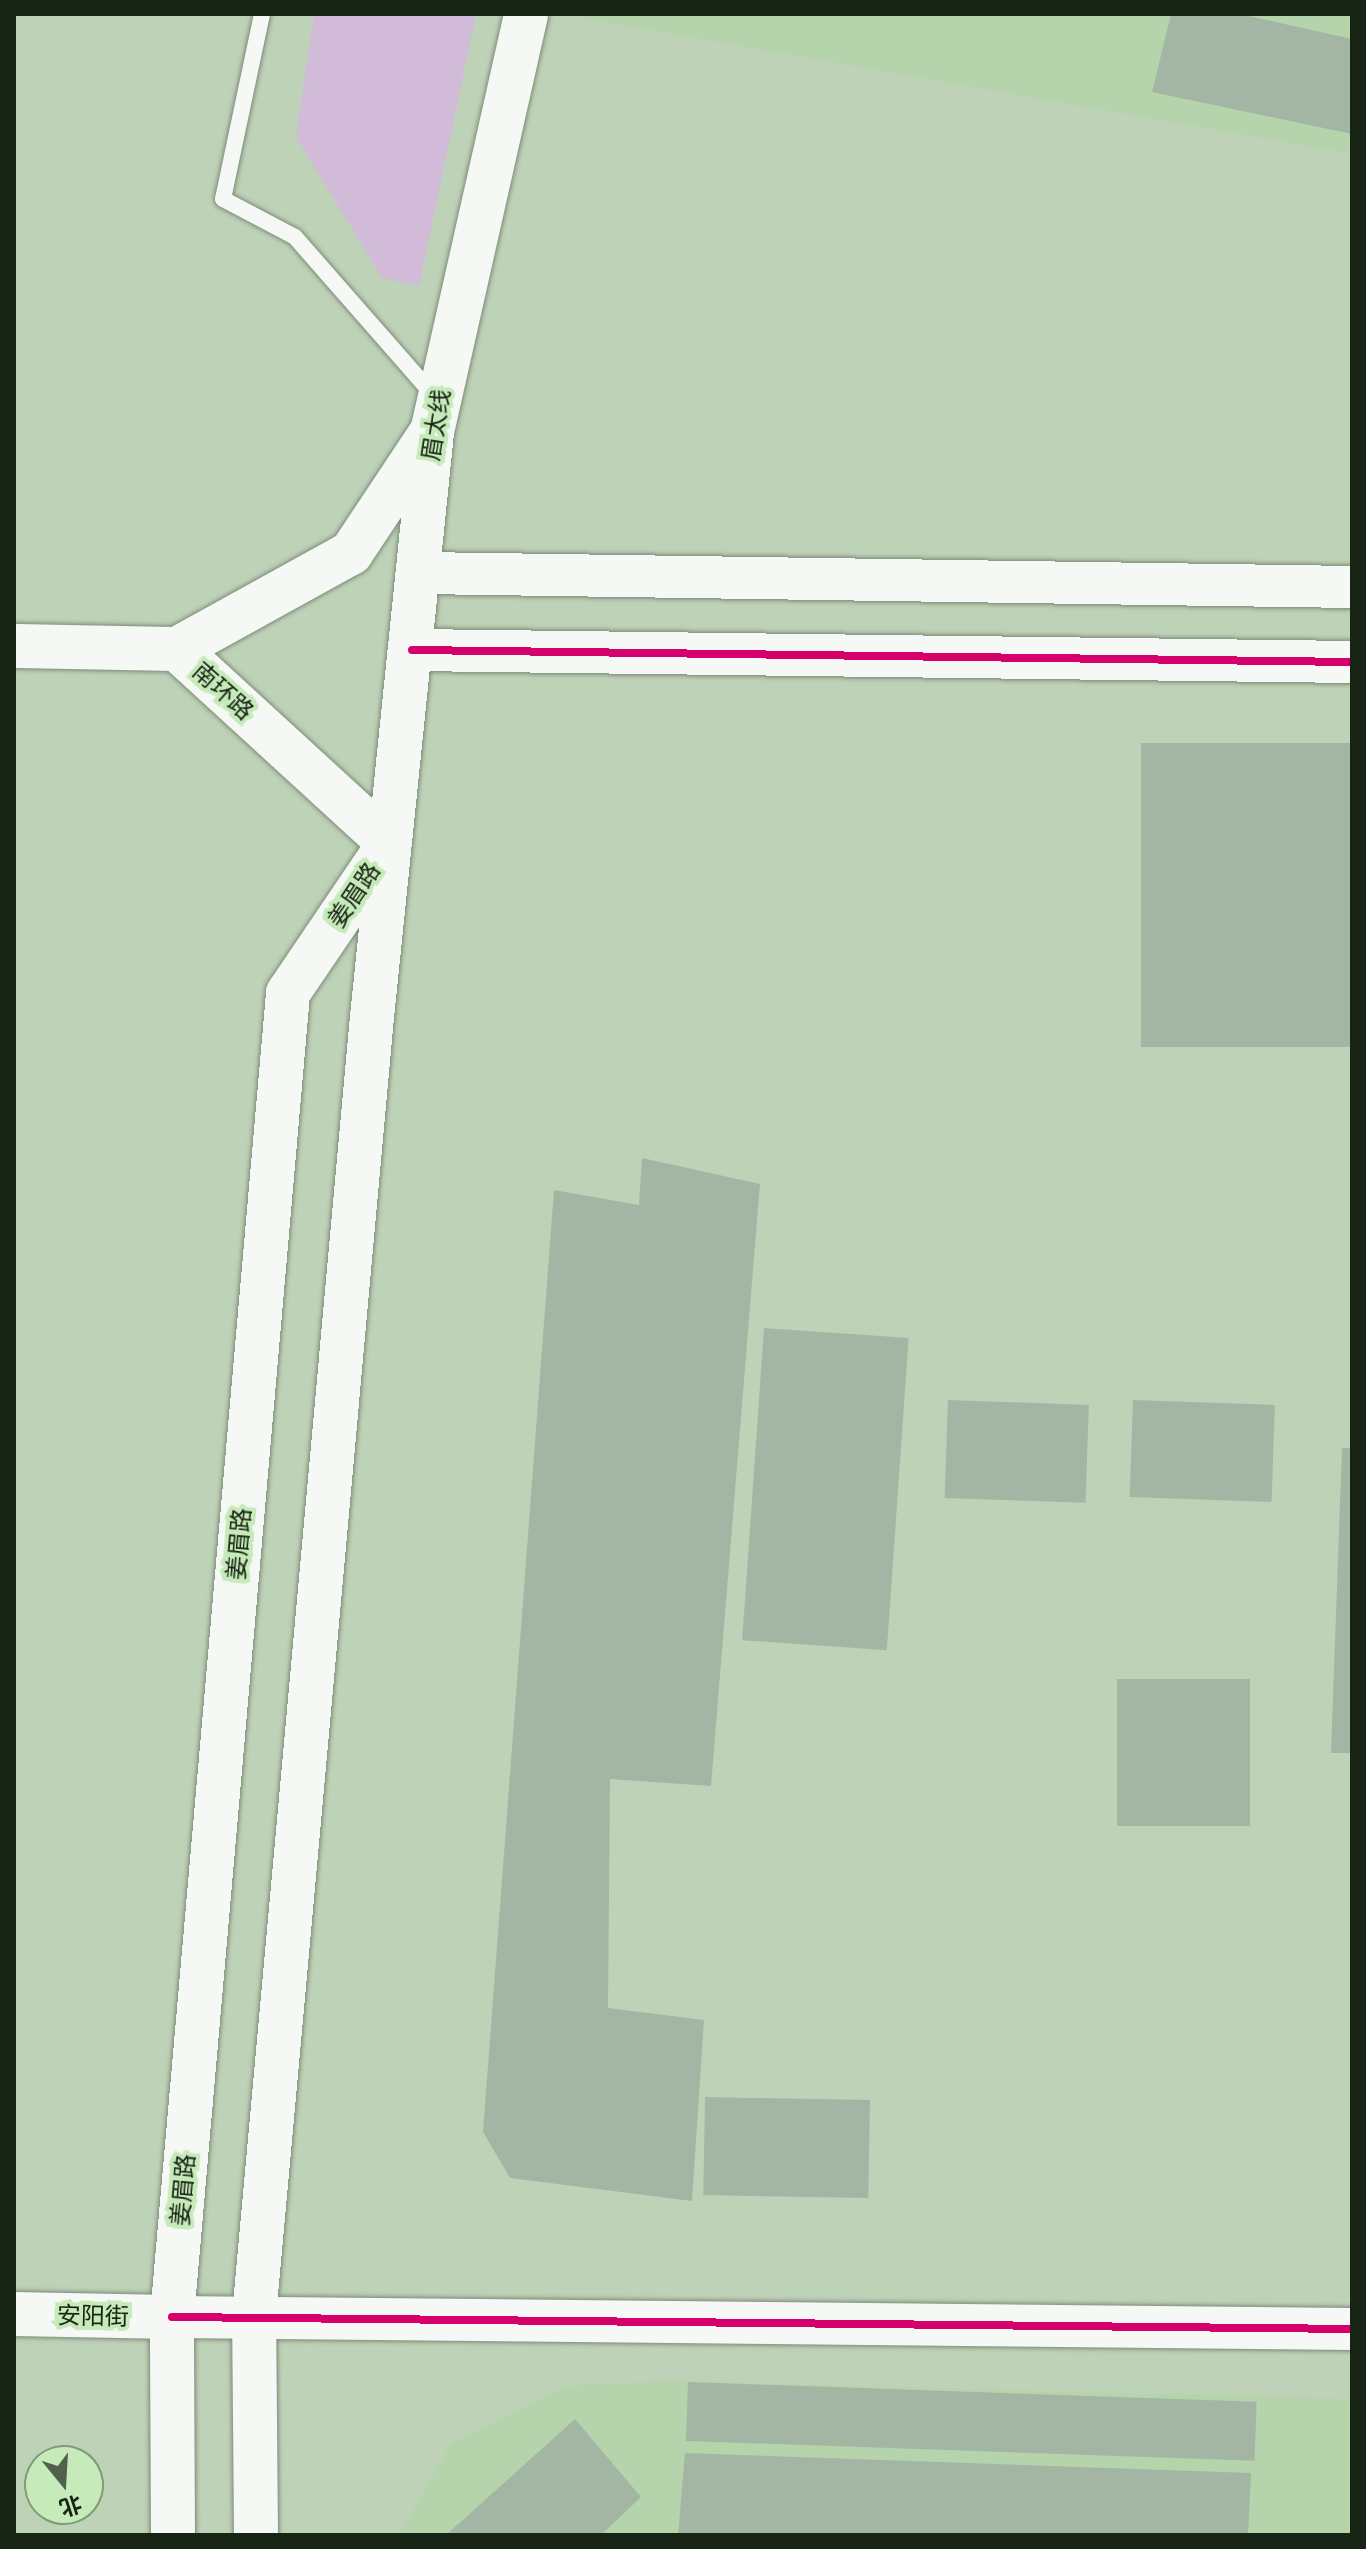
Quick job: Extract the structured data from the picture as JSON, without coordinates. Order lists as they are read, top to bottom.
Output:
{
  "streets": {
    "main road": [
      "眉太线",
      "南环路",
      "姜眉路",
      "安阳街"
    ]
  },
  "crossings": [
    ["眉太线", "南环路"],
    ["眉太线", "姜眉路"],
    ["南环路", "姜眉路"],
    ["姜眉路", "安阳街"]
  ],
  "north": "bottom"
}
